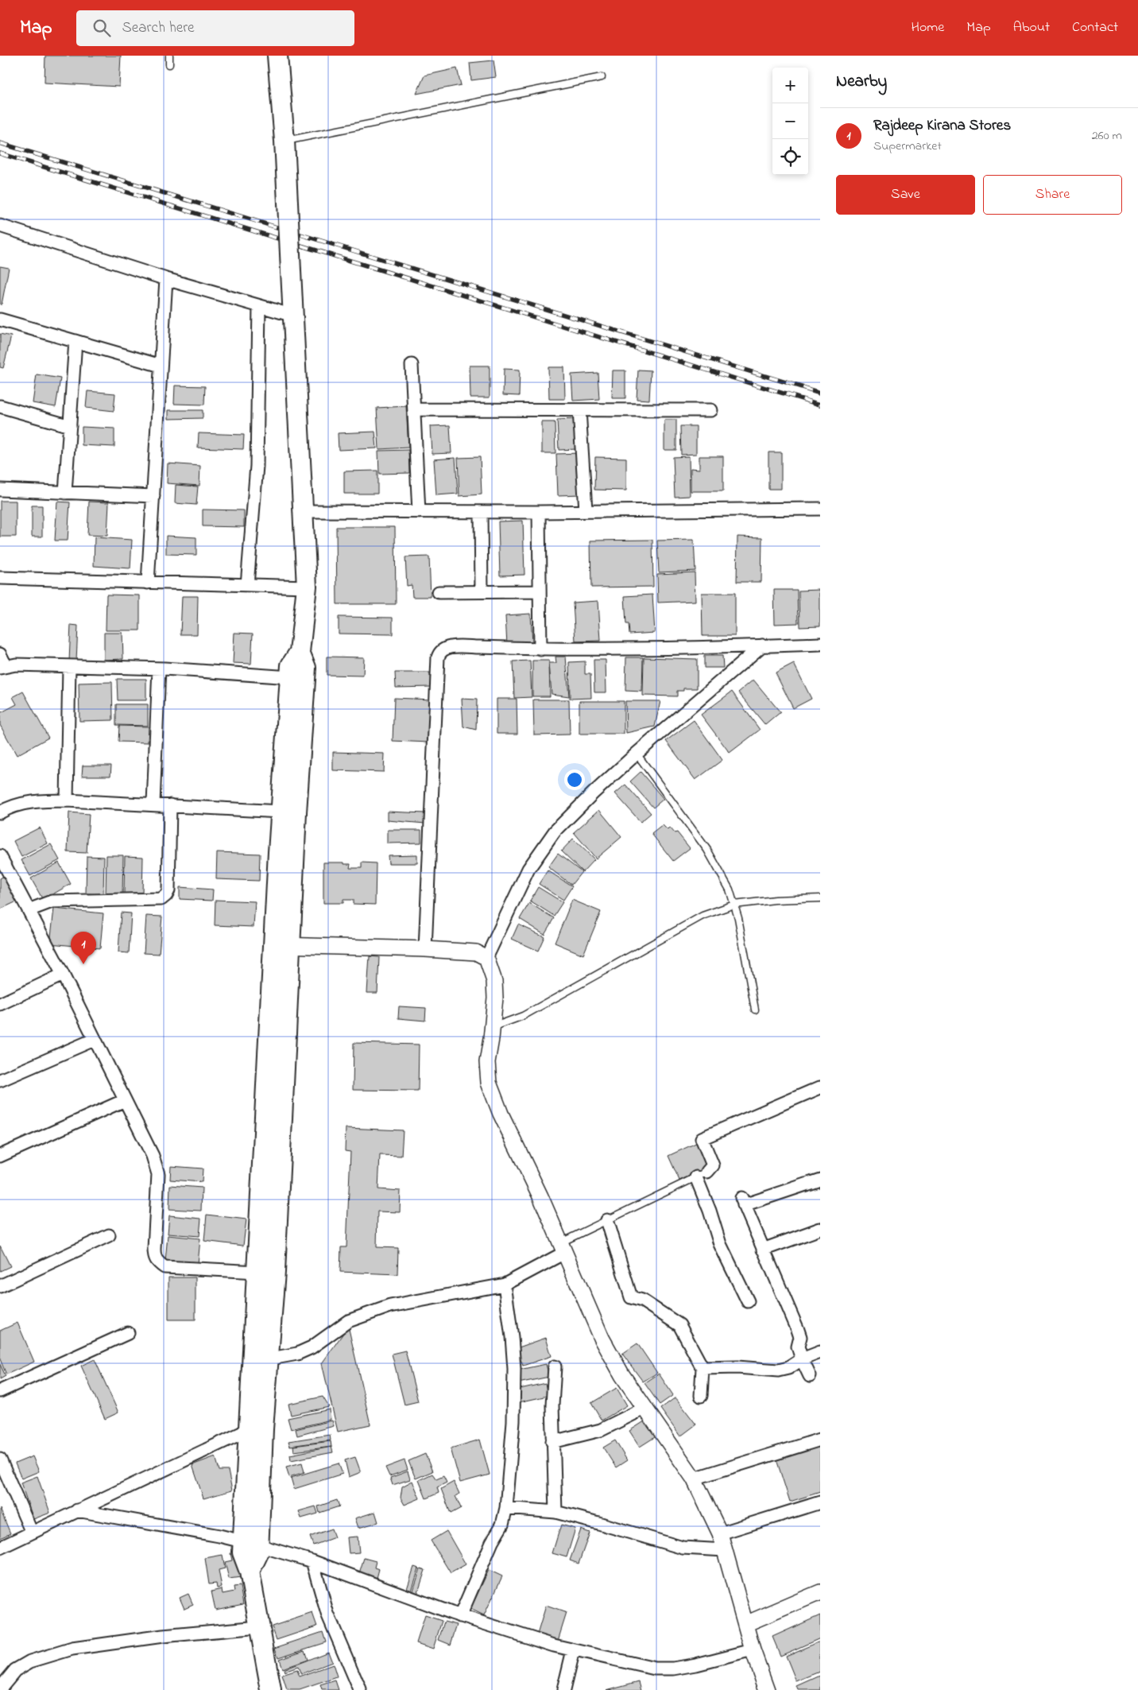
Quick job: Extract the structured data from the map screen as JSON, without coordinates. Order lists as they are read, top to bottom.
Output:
{
  "page": {
    "header": "Map",
    "search": "Search here",
    "nav": [
      "Home",
      "Map",
      "About",
      "Contact"
    ],
    "heading": "Nearby",
    "map_buttons": ["+", "−"],
    "list": [
      {
        "mark": "1",
        "name": "Rajdeep Kirana Stores",
        "note": "Supermarket",
        "value": "260 m"
      }
    ],
    "buttons": ["Save", "Share"],
    "pins": "1"
  }
}
